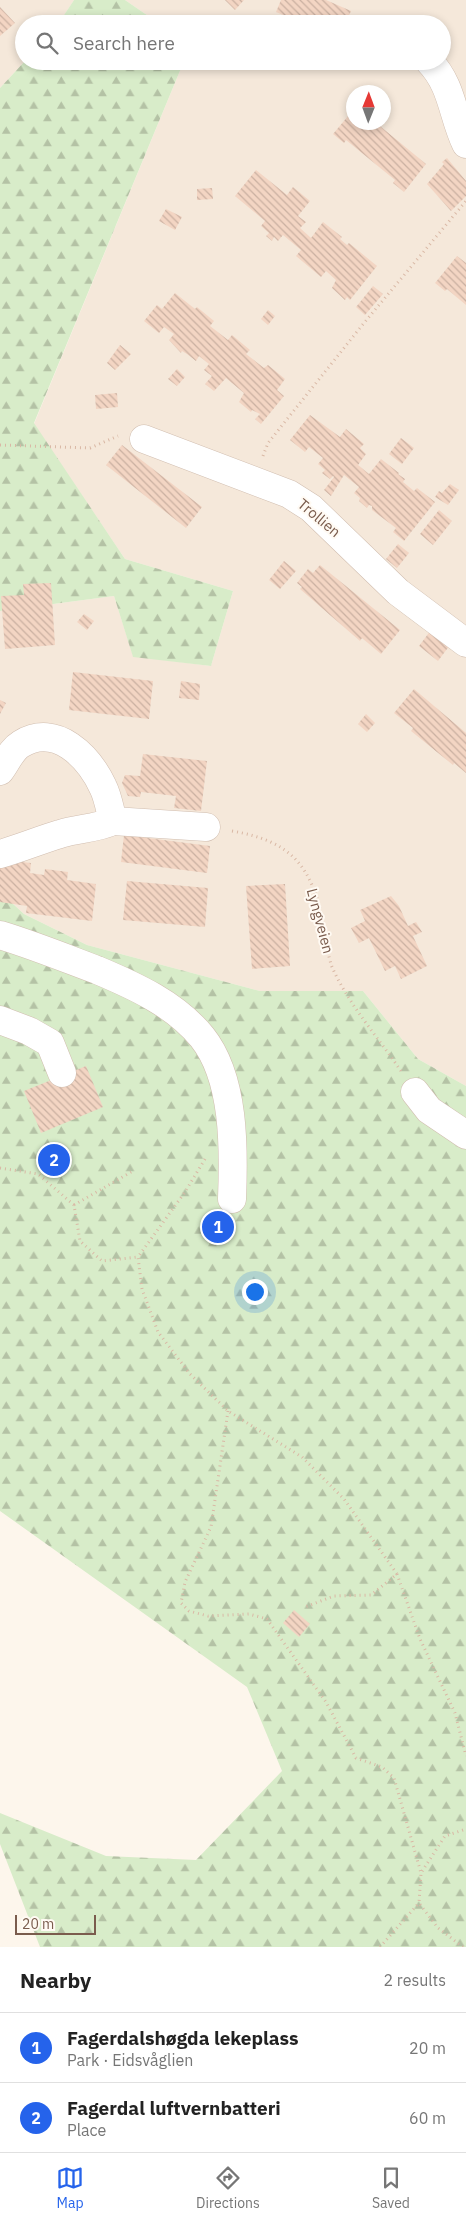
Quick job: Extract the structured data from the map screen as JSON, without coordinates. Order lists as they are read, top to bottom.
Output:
{
  "streets": {
    "street": ["Trollien"],
    "path": ["Lyngveien"]
  },
  "scale_bar": "20 m",
  "north": "top",
  "page": {
    "search": "Search here",
    "pins": ["2", "1"],
    "scale": "20 m",
    "heading": ["Nearby", "2 results"],
    "list": [
      {
        "mark": "1",
        "name": "Fagerdalshøgda lekeplass",
        "note": "Park · Eidsvåglien",
        "value": "20 m"
      },
      {
        "mark": "2",
        "name": "Fagerdal luftvernbatteri",
        "note": "Place",
        "value": "60 m"
      }
    ],
    "nav": ["Map", "Directions", "Saved"]
  }
}
